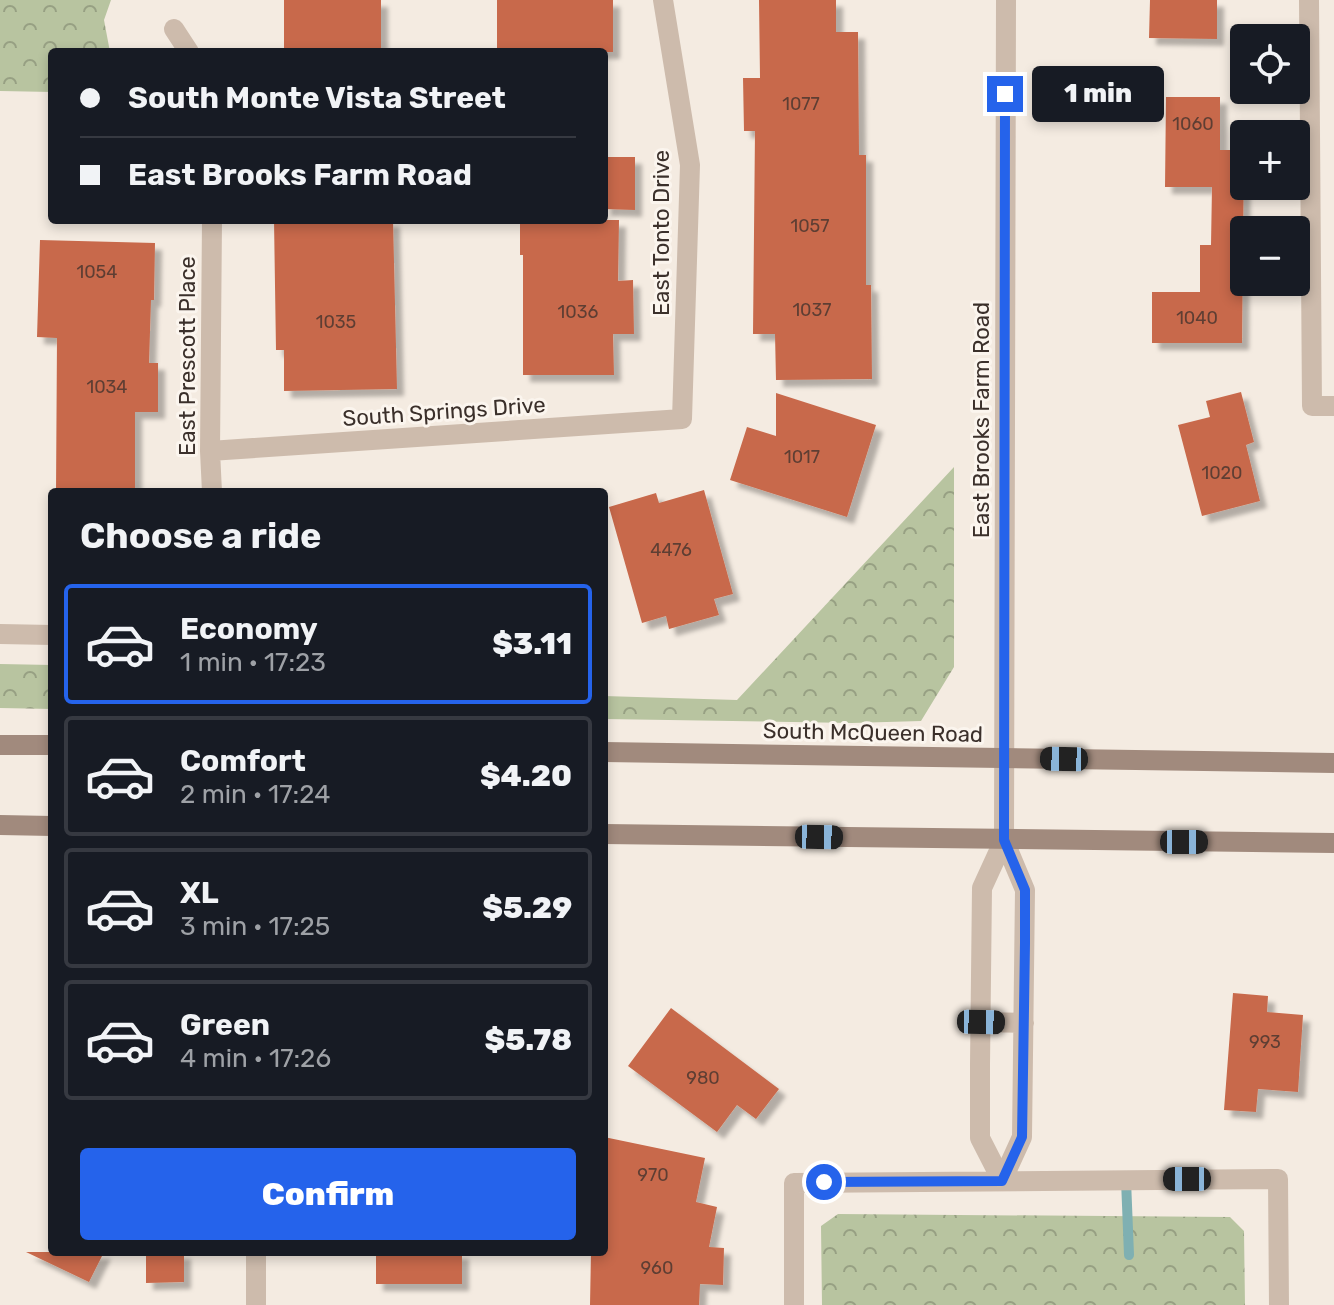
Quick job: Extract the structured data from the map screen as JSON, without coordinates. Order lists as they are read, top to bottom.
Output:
{
  "streets": {
    "main road": ["South McQueen Road"],
    "street": [
      "East Tonto Drive",
      "East Prescott Place",
      "South Springs Drive",
      "East Brooks Farm Road"
    ]
  },
  "crossings": [
    ["East Tonto Drive", "South Springs Drive"],
    ["East Prescott Place", "South Springs Drive"],
    ["East Brooks Farm Road", "South McQueen Road"]
  ],
  "house_numbers": [
    "1077",
    "1060",
    "1057",
    "1054",
    "1037",
    "1036",
    "1040",
    "1035",
    "1034",
    "1017",
    "1020",
    "4476",
    "993",
    "980",
    "970",
    "960"
  ],
  "page": {
    "map_buttons": ["+", "−"],
    "banner": ["South Monte Vista Street", "East Brooks Farm Road"],
    "bubble": "1 min",
    "heading": "Choose a ride",
    "list": [
      {
        "name": "Economy",
        "note": "1 min · 17:23",
        "value": "$3.11"
      },
      {
        "name": "Comfort",
        "note": "2 min · 17:24",
        "value": "$4.20"
      },
      {
        "name": "XL",
        "note": "3 min · 17:25",
        "value": "$5.29"
      },
      {
        "name": "Green",
        "note": "4 min · 17:26",
        "value": "$5.78"
      }
    ],
    "buttons": "Confirm"
  }
}
